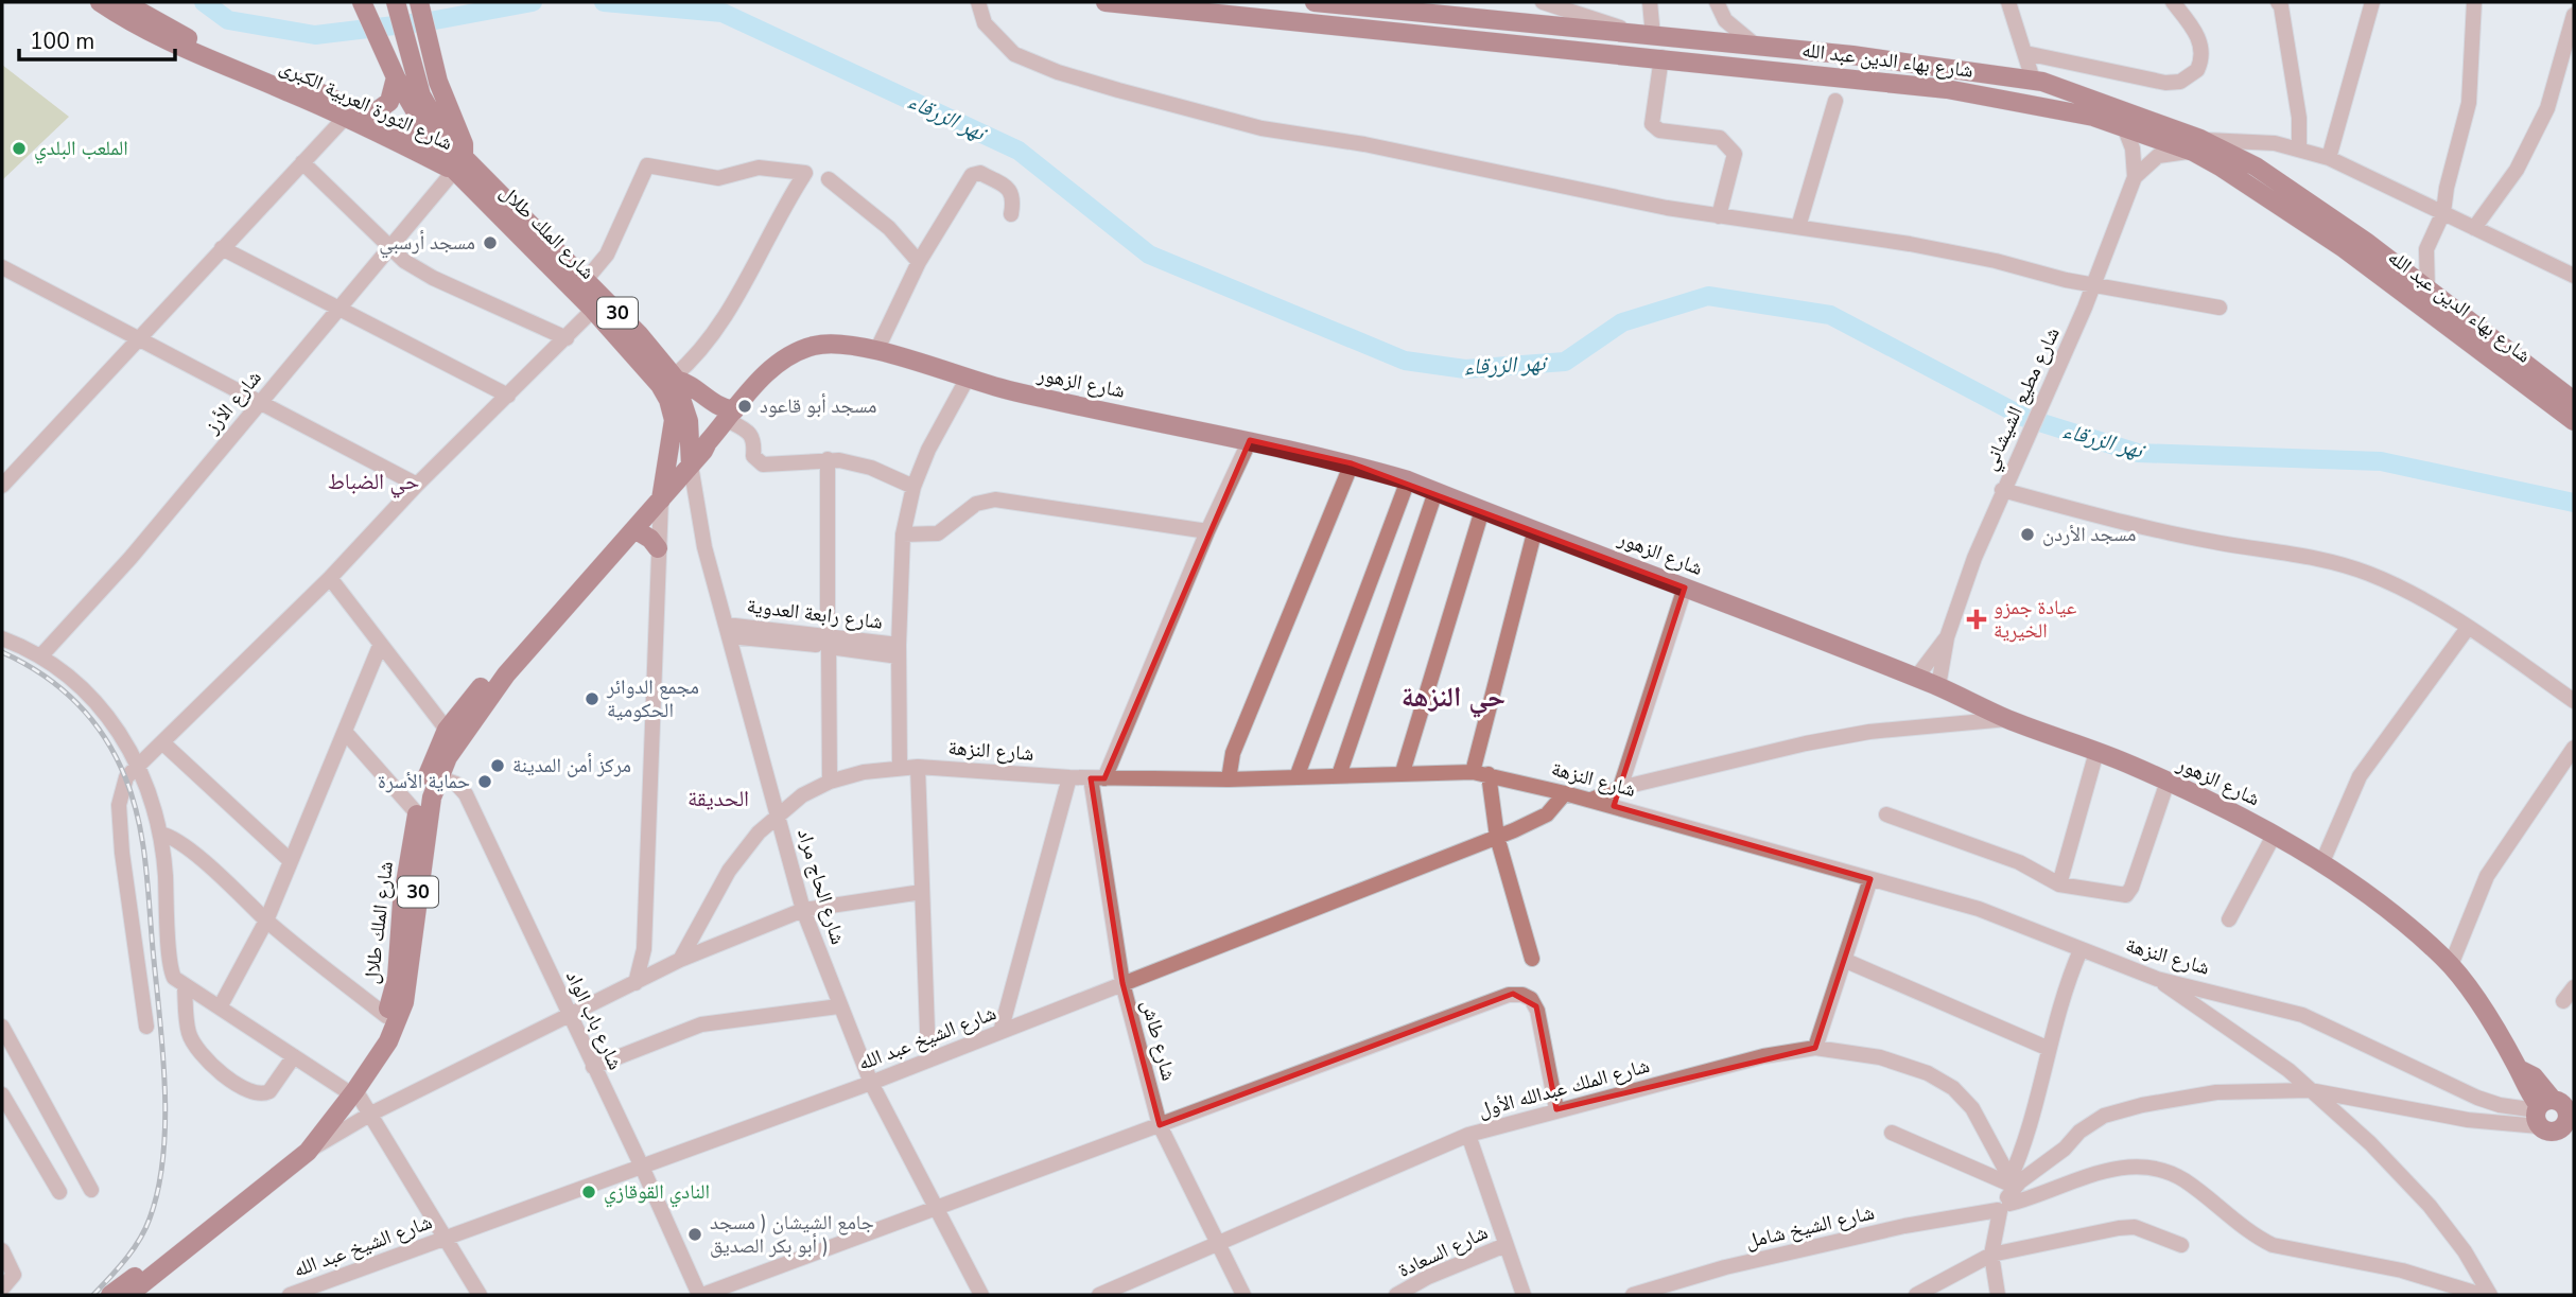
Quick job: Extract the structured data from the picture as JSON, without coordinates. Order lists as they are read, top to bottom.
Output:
{
  "streets": {
    "main road": [
      "شارع بهاء الدين عبد الله",
      "شارع الثورة العربية الكبرى",
      "شارع الملك طلال",
      "30",
      "شارع الزهور"
    ],
    "street": [
      "شارع مطيع الشيشاني",
      "شارع الأرز",
      "شارع رابعة العدوية",
      "شارع النزهة",
      "شارع الحاج مراد",
      "شارع باب الواد",
      "شارع الشيخ عبد الله",
      "شارع طاش",
      "شارع الملك عبدالله الأول",
      "شارع الشيخ شامل",
      "شارع السعادة"
    ]
  },
  "crossings": [
    ["شارع بهاء الدين عبد الله", "شارع مطيع الشيشاني"],
    ["شارع الثورة العربية الكبرى", "شارع الملك طلال"],
    ["شارع الثورة العربية الكبرى", "30"],
    ["شارع الثورة العربية الكبرى", "شارع الأرز"],
    ["شارع الملك طلال", "30"],
    ["شارع الملك طلال", "شارع الزهور"],
    ["شارع الملك طلال", "شارع الأرز"],
    ["شارع الملك طلال", "شارع الحاج مراد"],
    ["شارع الملك طلال", "شارع باب الواد"],
    ["30", "شارع الأرز"],
    ["شارع الزهور", "شارع مطيع الشيشاني"],
    ["شارع الزهور", "شارع النزهة"],
    ["شارع الزهور", "شارع الحاج مراد"],
    ["شارع رابعة العدوية", "شارع الحاج مراد"],
    ["شارع النزهة", "شارع الحاج مراد"],
    ["شارع النزهة", "شارع الشيخ عبد الله"],
    ["شارع النزهة", "شارع طاش"],
    ["شارع الحاج مراد", "شارع الشيخ عبد الله"],
    ["شارع باب الواد", "شارع الشيخ عبد الله"],
    ["شارع الشيخ عبد الله", "شارع طاش"],
    ["شارع طاش", "شارع الملك عبدالله الأول"],
    ["شارع الملك عبدالله الأول", "شارع الشيخ شامل"]
  ],
  "districts": ["حي الضباط", "حي النزهة", "الحديقة"],
  "water": ["نهر الزرقاء"],
  "places": {
    "other": [
      "الملعب البلدي",
      "مسجد أرسبي",
      "مسجد أبو قاعود",
      "مسجد الأردن",
      "مجمع الدوائر الحكومية",
      "مركز أمن المدينة",
      "حماية الأسرة",
      "النادي القوقازي",
      "جامع الشيشان ( مسجد أبو بكر الصديق )"
    ],
    "health": ["عيادة جمزو الخيرية"]
  },
  "scale_bar": "100 m"
}
